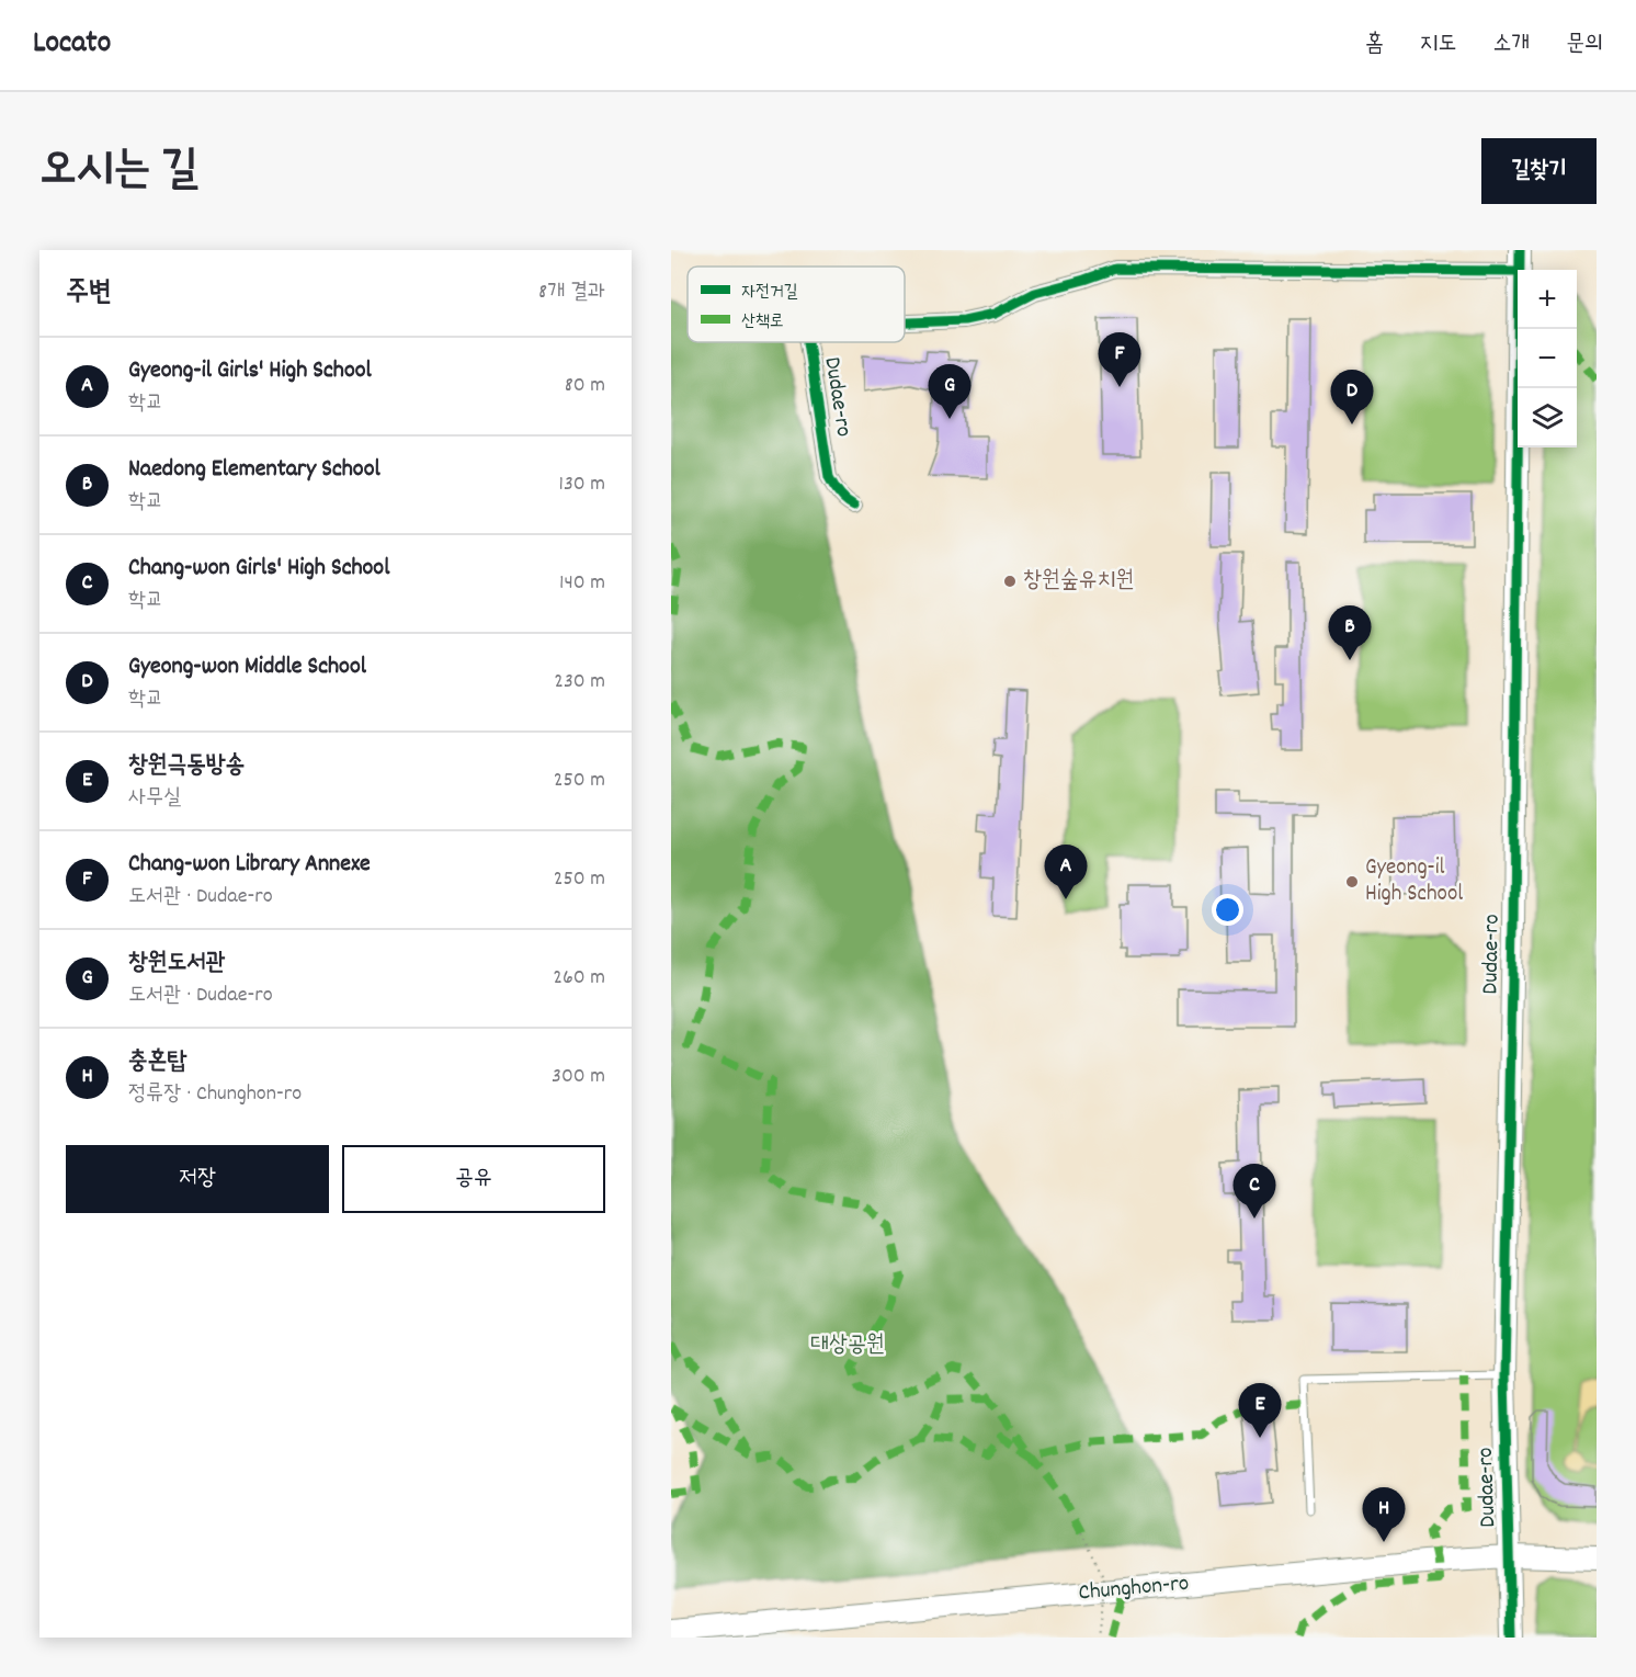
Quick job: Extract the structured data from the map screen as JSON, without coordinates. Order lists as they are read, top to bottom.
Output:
{
  "streets": {
    "street": ["Dudae-ro", "Chunghon-ro"]
  },
  "crossings": [
    ["Dudae-ro", "Chunghon-ro"]
  ],
  "parks": ["대상공원"],
  "places": ["창원숲유치원", "Gyeong-il High School"],
  "legend": ["자전거길", "산책로"],
  "page": {
    "header": "Locato",
    "nav": [
      "홈",
      "지도",
      "소개",
      "문의"
    ],
    "title": "오시는 길",
    "buttons": [
      "길찾기",
      ["저장", "공유"]
    ],
    "heading": ["주변", "8개 결과"],
    "map_buttons": ["+", "−"],
    "pins": [
      "F",
      "G",
      "D",
      "B",
      "A",
      "C",
      "E",
      "H"
    ],
    "list": [
      {
        "mark": "A",
        "name": "Gyeong-il Girls' High School",
        "note": "학교",
        "value": "80 m"
      },
      {
        "mark": "B",
        "name": "Naedong Elementary School",
        "note": "학교",
        "value": "130 m"
      },
      {
        "mark": "C",
        "name": "Chang-won Girls' High School",
        "note": "학교",
        "value": "140 m"
      },
      {
        "mark": "D",
        "name": "Gyeong-won Middle School",
        "note": "학교",
        "value": "230 m"
      },
      {
        "mark": "E",
        "name": "창원극동방송",
        "note": "사무실",
        "value": "250 m"
      },
      {
        "mark": "F",
        "name": "Chang-won Library Annexe",
        "note": "도서관 · Dudae-ro",
        "value": "250 m"
      },
      {
        "mark": "G",
        "name": "창원도서관",
        "note": "도서관 · Dudae-ro",
        "value": "260 m"
      },
      {
        "mark": "H",
        "name": "충혼탑",
        "note": "정류장 · Chunghon-ro",
        "value": "300 m"
      }
    ]
  }
}
